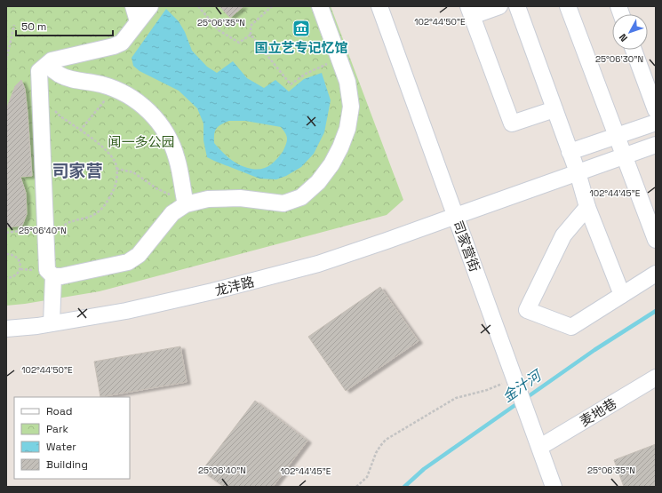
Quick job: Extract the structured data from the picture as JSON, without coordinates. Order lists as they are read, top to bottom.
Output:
{
  "streets": {
    "street": ["司家营街", "龙沣路", "麦地巷"]
  },
  "crossings": [
    ["司家营街", "龙沣路"],
    ["司家营街", "麦地巷"]
  ],
  "districts": ["司家营"],
  "water": ["金汁河"],
  "parks": ["闻一多公园"],
  "places": {
    "museum": ["国立艺专记忆馆"]
  },
  "legend": [
    "Road",
    "Park",
    "Water",
    "Building"
  ],
  "scale_bar": "50 m",
  "north": "bottom left",
  "coordinates": [
    "102°44'50\"E",
    "25°06'35\"N",
    "25°06'30\"N",
    "102°44'45\"E",
    "25°06'40\"N"
  ]
}
